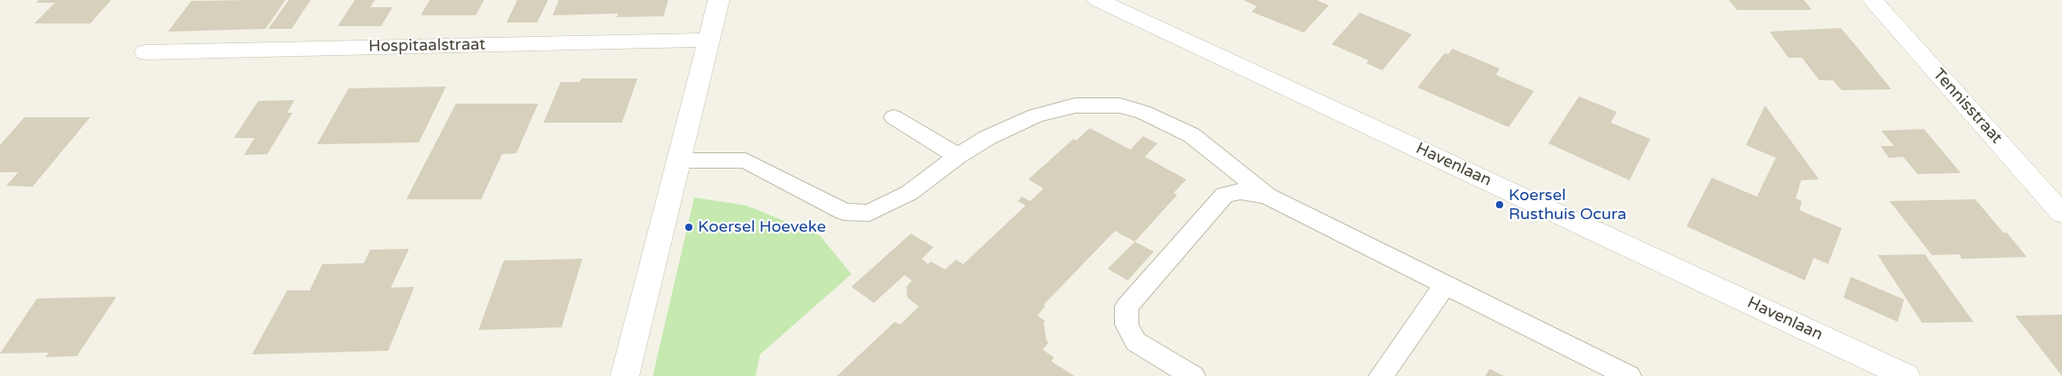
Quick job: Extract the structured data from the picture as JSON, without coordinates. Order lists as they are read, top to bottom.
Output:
{
  "streets": {
    "street": ["Hospitaalstraat", "Tennisstraat", "Havenlaan"]
  },
  "places": ["Koersel Rusthuis Ocura", "Koersel Hoeveke"]
}
